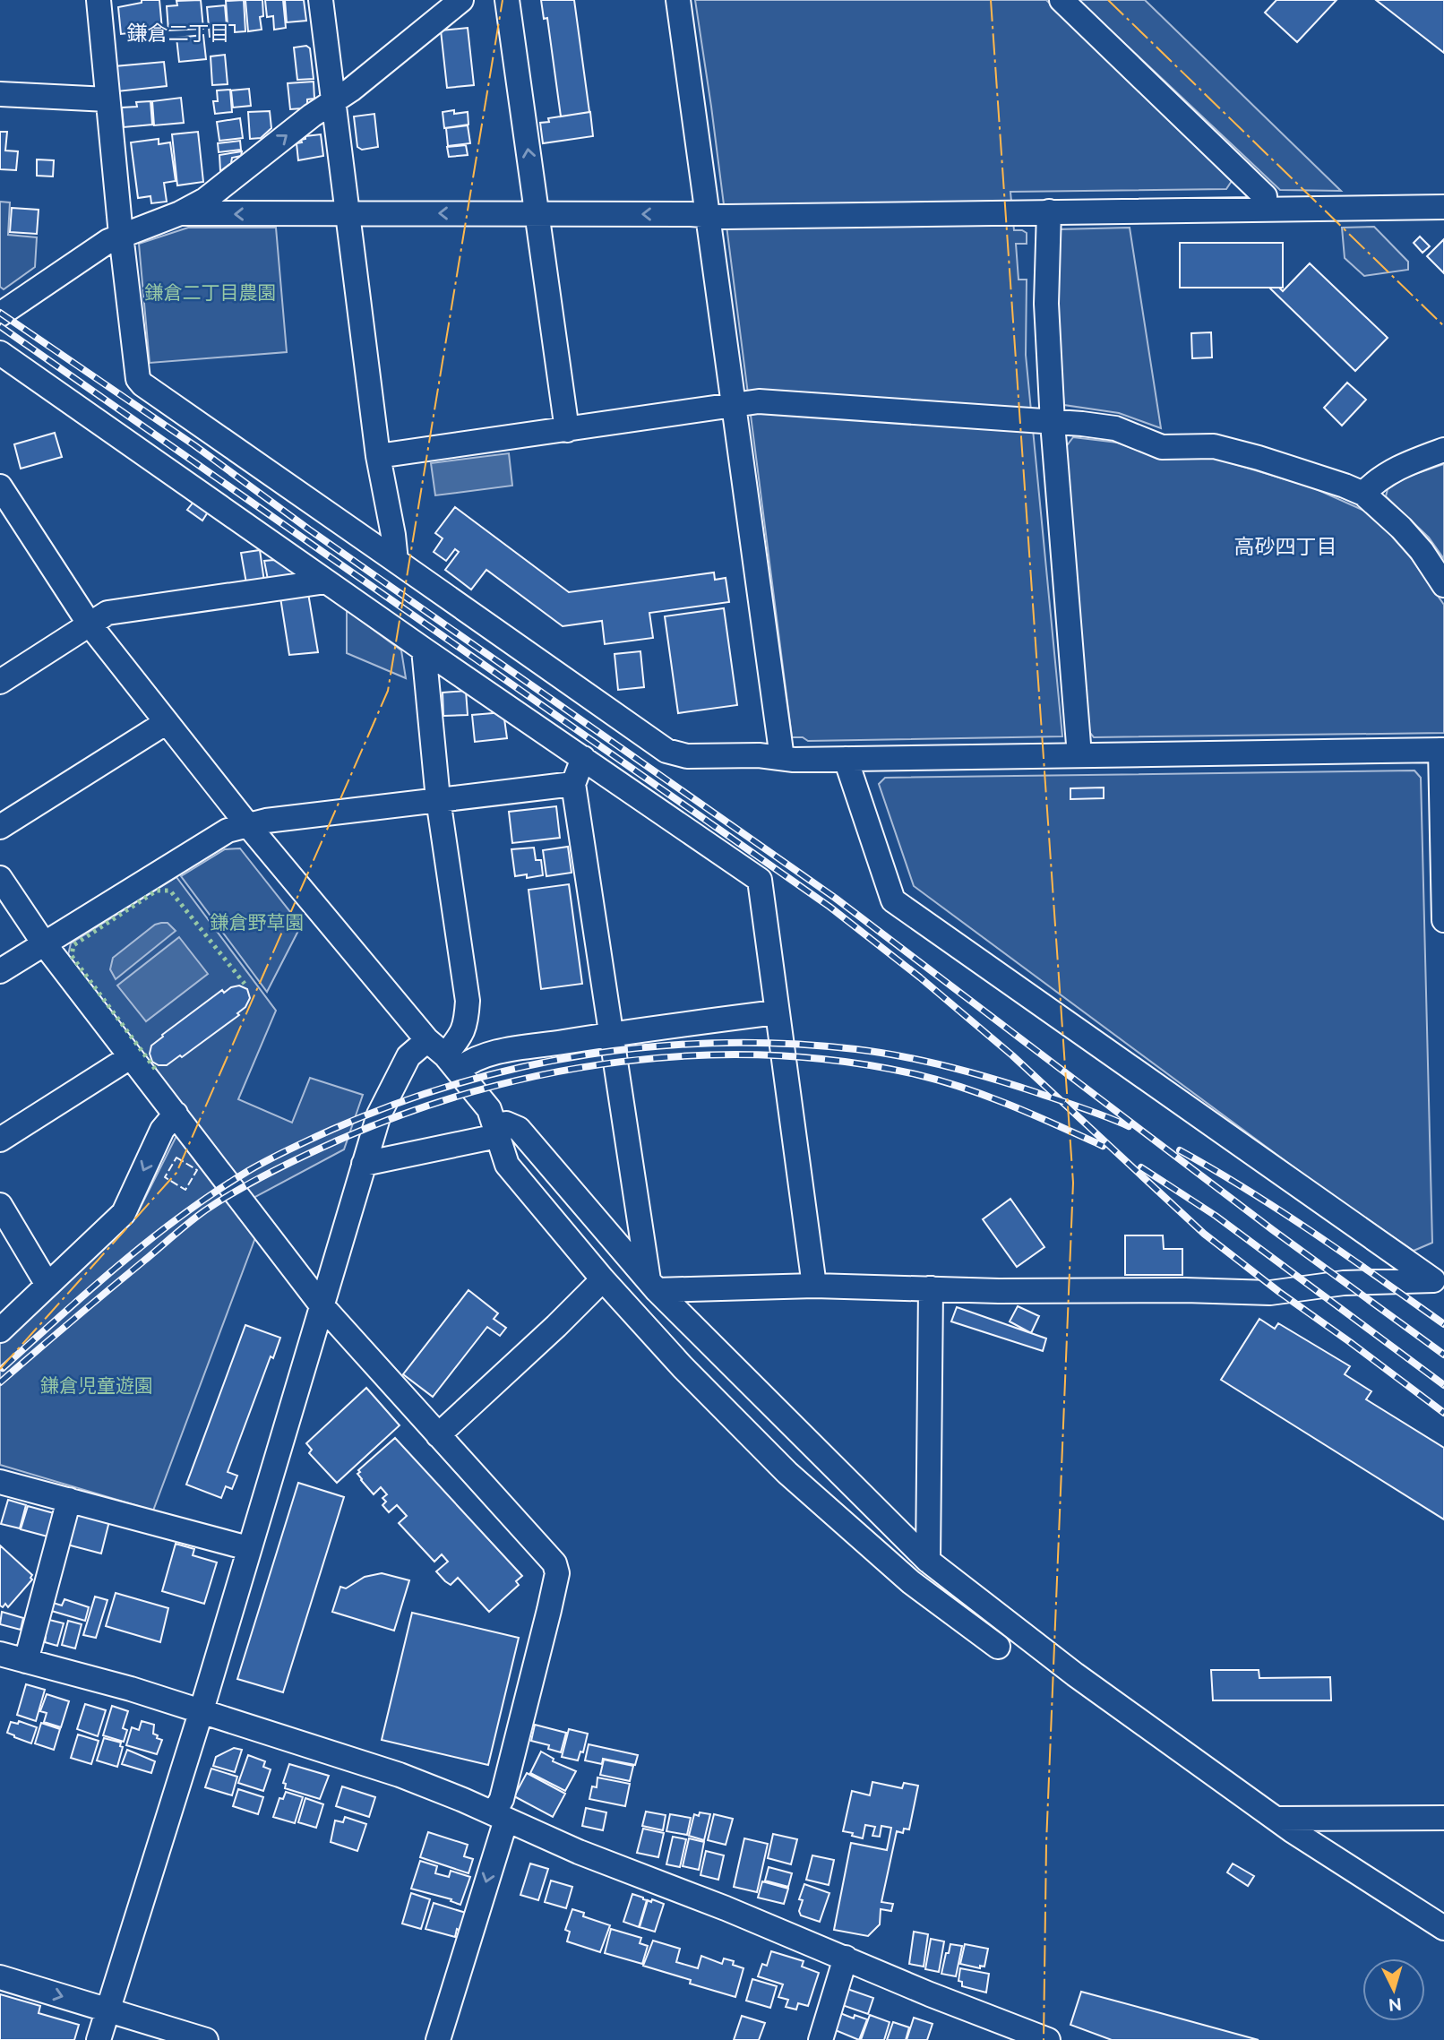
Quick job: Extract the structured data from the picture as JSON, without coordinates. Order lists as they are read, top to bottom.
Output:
{
  "districts": ["鎌倉二丁目", "高砂四丁目"],
  "parks": ["鎌倉二丁目農園", "鎌倉野草園", "鎌倉児童遊園"],
  "north": "bottom"
}
